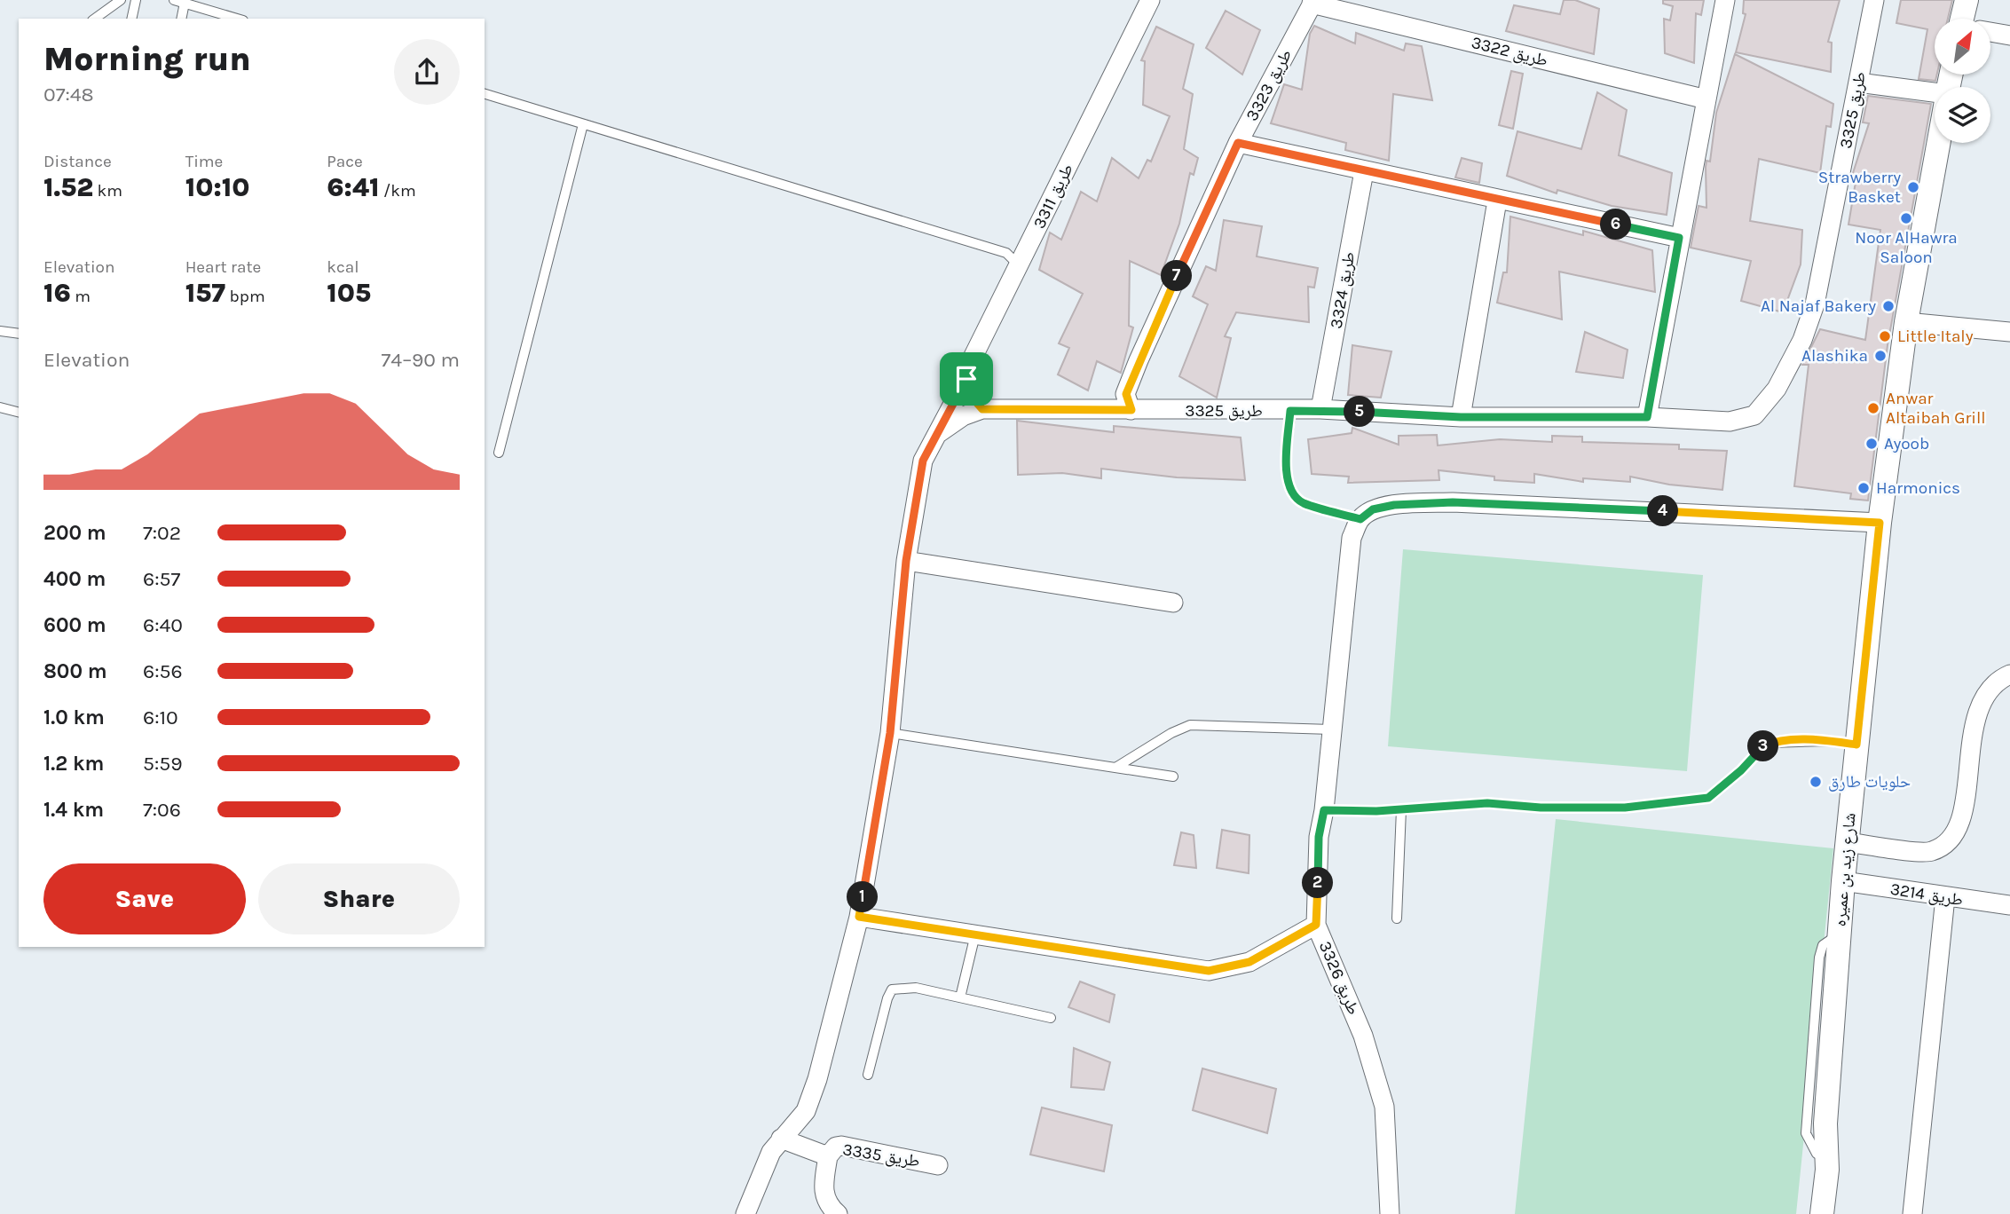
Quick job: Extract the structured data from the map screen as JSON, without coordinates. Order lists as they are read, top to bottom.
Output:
{
  "streets": {
    "street": [
      "طريق 3322",
      "طريق 3323",
      "طريق 3325",
      "طريق 3311",
      "طريق 3324",
      "شارع زيد بن عميره",
      "طريق 3214",
      "طريق 3326",
      "طريق 3335"
    ]
  },
  "crossings": [
    ["طريق 3322", "طريق 3323"],
    ["طريق 3323", "طريق 3325"],
    ["طريق 3325", "طريق 3324"],
    ["طريق 3311", "طريق 3335"],
    ["شارع زيد بن عميره", "طريق 3214"]
  ],
  "places": [
    "Strawberry Basket",
    "Noor AlHawra Saloon",
    "Al Najaf Bakery",
    "Little Italy",
    "Alashika",
    "Anwar Altaibah Grill",
    "Ayoob",
    "Harmonics",
    "حلويات طارق"
  ],
  "north": "top right",
  "page": {
    "heading": ["Morning run", "07:48"],
    "stats": [
      ["Distance", "1.52 km"],
      ["Time", "10:10"],
      ["Pace", "6:41 /km"],
      ["Elevation", "16 m"],
      ["Heart rate", "157 bpm"],
      ["kcal", "105"]
    ],
    "pins": [
      "6",
      "7",
      "5",
      "4",
      "3",
      "2",
      "1"
    ],
    "chart": ["Elevation", "74–90 m"],
    "list": [
      {
        "name": "200 m",
        "note": "7:02"
      },
      {
        "name": "400 m",
        "note": "6:57"
      },
      {
        "name": "600 m",
        "note": "6:40"
      },
      {
        "name": "800 m",
        "note": "6:56"
      },
      {
        "name": "1.0 km",
        "note": "6:10"
      },
      {
        "name": "1.2 km",
        "note": "5:59"
      },
      {
        "name": "1.4 km",
        "note": "7:06"
      }
    ],
    "buttons": ["Save", "Share"]
  }
}
